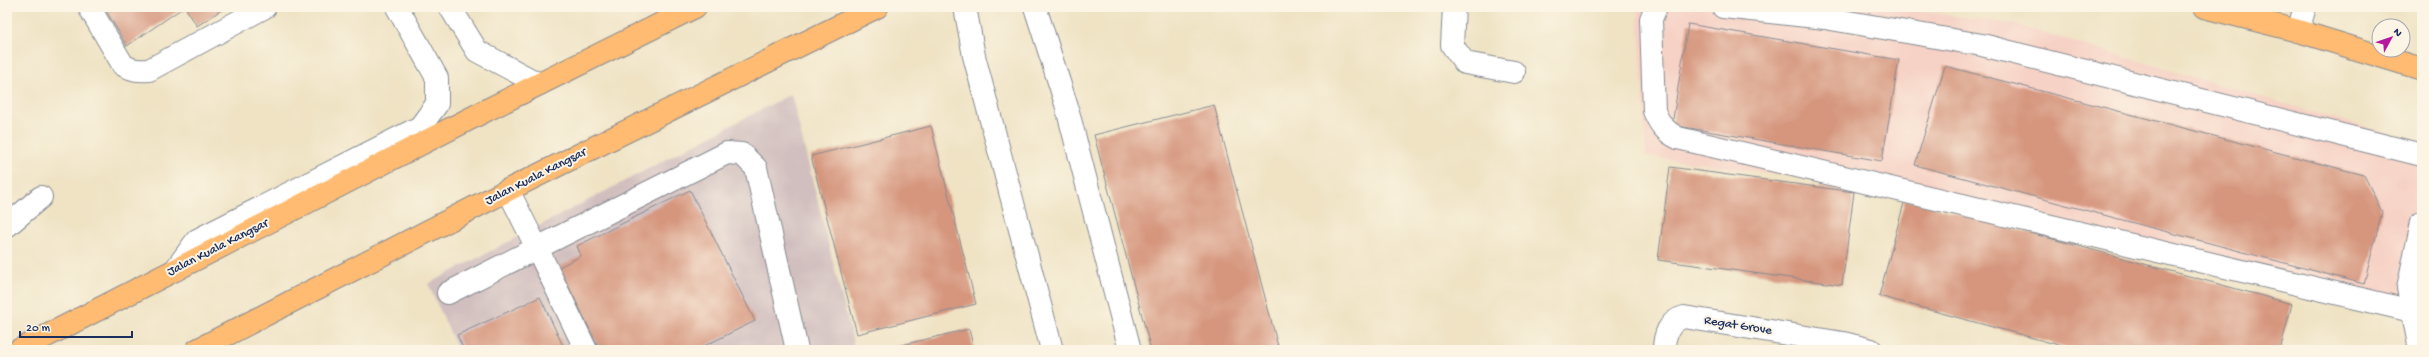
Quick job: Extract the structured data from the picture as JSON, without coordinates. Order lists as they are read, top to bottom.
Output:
{
  "streets": {
    "highway": ["Jalan Kuala Kangsar"],
    "street": ["Regat Grove"]
  },
  "scale_bar": "20 m",
  "north": "top right"
}
